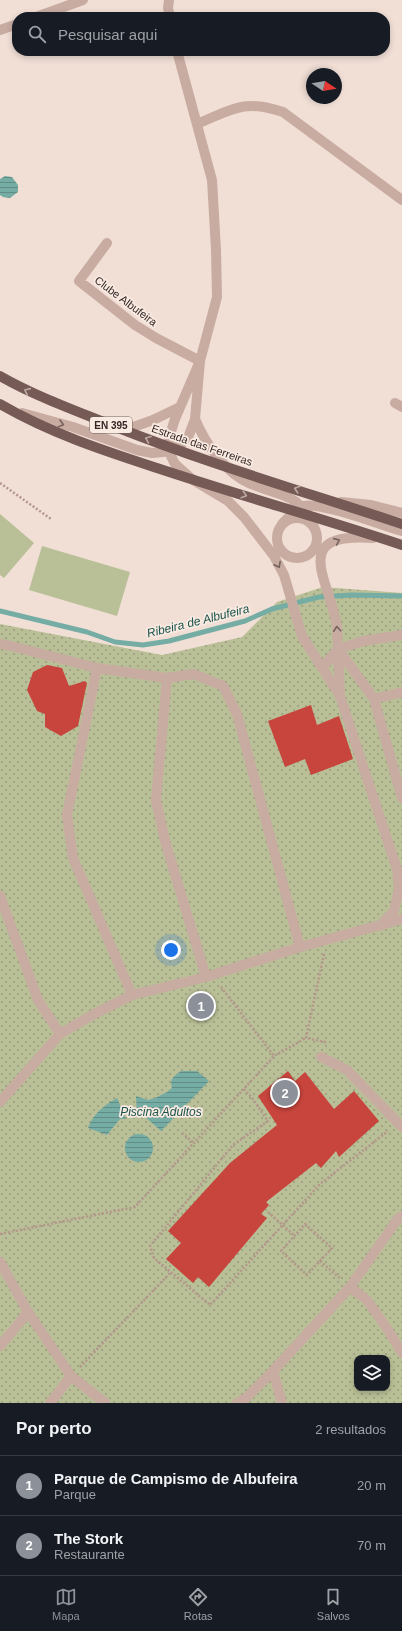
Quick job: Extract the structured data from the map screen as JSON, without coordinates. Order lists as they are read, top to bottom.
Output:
{
  "streets": {
    "main road": ["EN 395", "Estrada das Ferreiras"],
    "street": ["Clube Albufeira"]
  },
  "water": ["Ribeira de Albufeira", "Piscina Adultos"],
  "north": "right",
  "page": {
    "search": "Pesquisar aqui",
    "pins": ["1", "2"],
    "heading": ["Por perto", "2 resultados"],
    "list": [
      {
        "mark": "1",
        "name": "Parque de Campismo de Albufeira",
        "note": "Parque",
        "value": "20 m"
      },
      {
        "mark": "2",
        "name": "The Stork",
        "note": "Restaurante",
        "value": "70 m"
      }
    ],
    "nav": ["Mapa", "Rotas", "Salvos"]
  }
}
